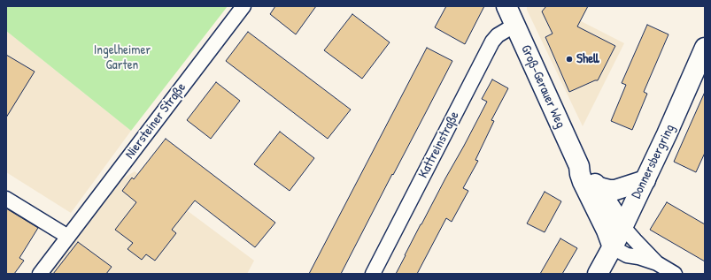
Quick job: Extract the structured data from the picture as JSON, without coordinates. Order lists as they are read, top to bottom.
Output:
{
  "streets": {
    "main road": ["Groß-Gerauer Weg", "Donnersbergring"],
    "street": ["Niersteiner Straße", "Kattreinstraße"]
  },
  "crossings": [
    ["Groß-Gerauer Weg", "Kattreinstraße"],
    ["Groß-Gerauer Weg", "Donnersbergring"]
  ],
  "parks": ["Ingelheimer Garten"],
  "places": ["Shell"]
}
